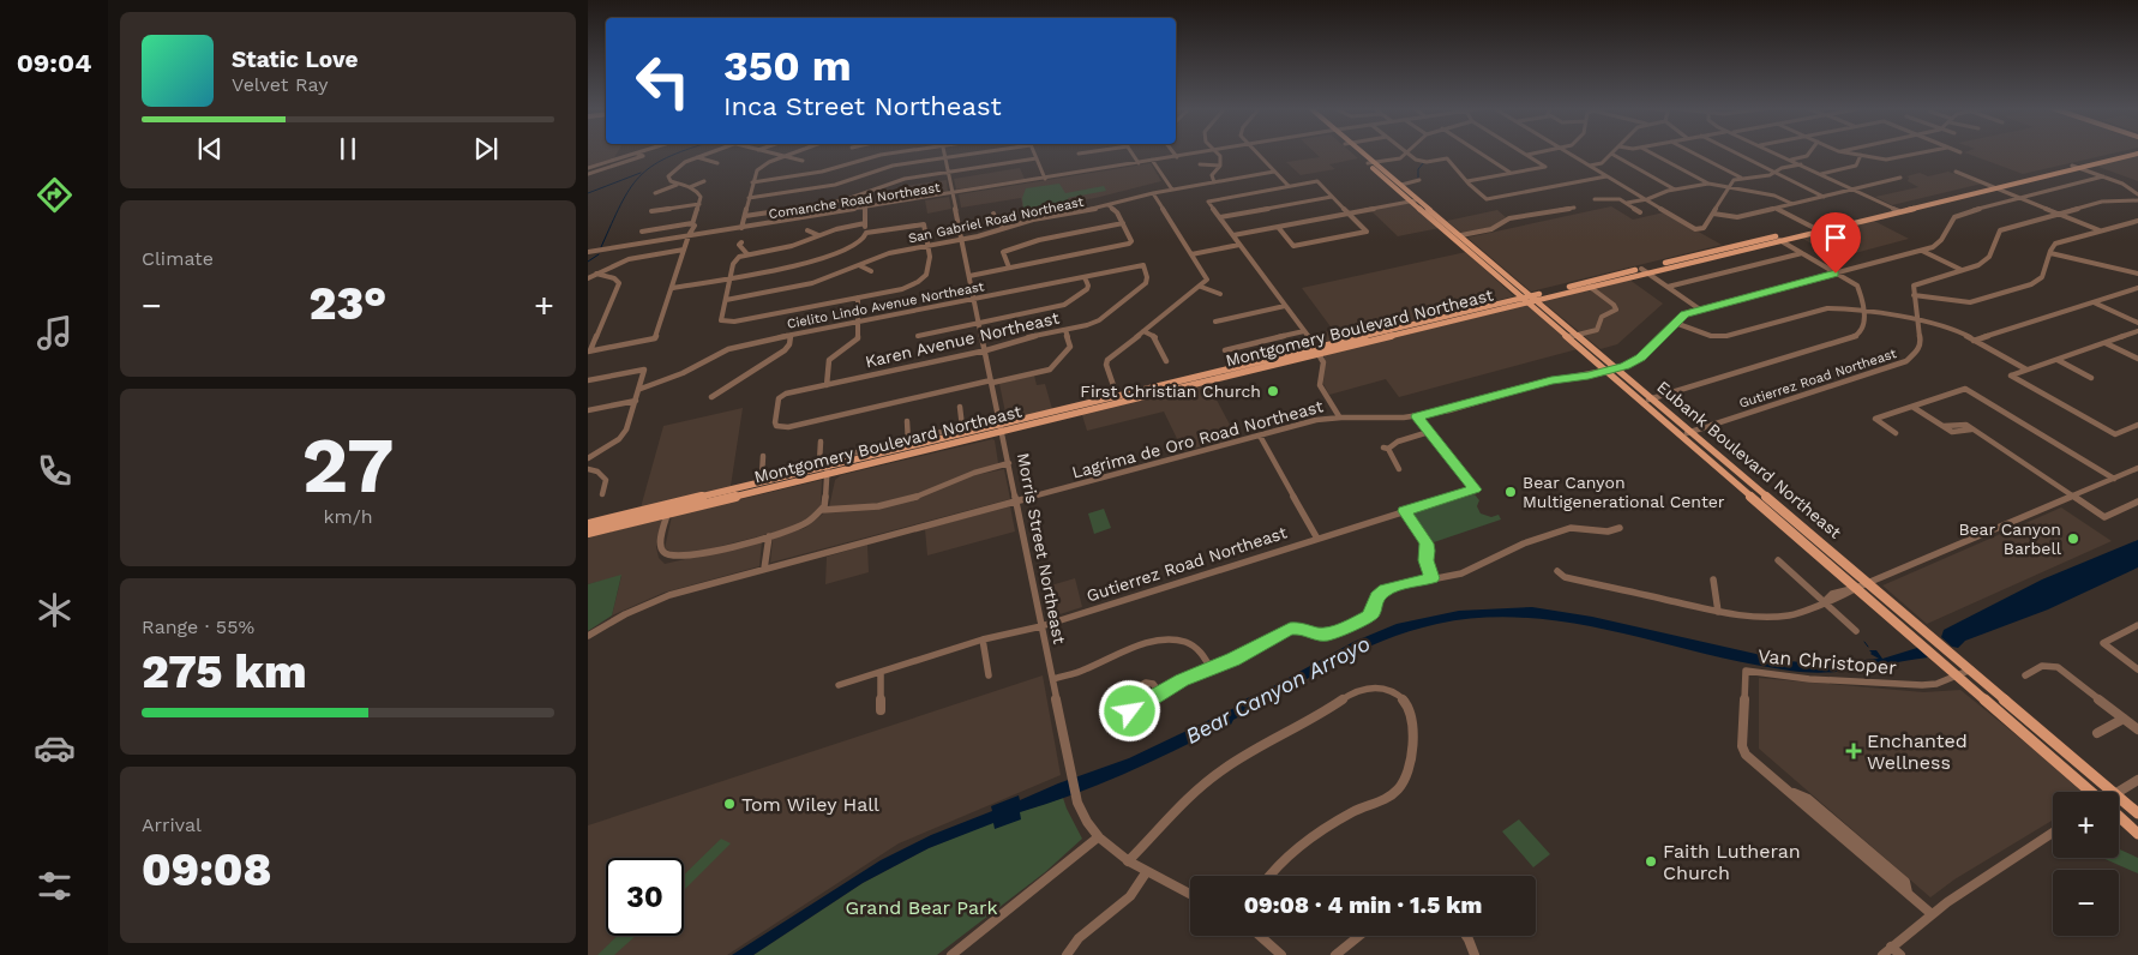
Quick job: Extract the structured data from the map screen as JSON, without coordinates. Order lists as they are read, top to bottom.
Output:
{
  "streets": {
    "main road": ["Montgomery Boulevard Northeast", "Eubank Boulevard Northeast"],
    "street": [
      "Comanche Road Northeast",
      "San Gabriel Road Northeast",
      "Cielito Lindo Avenue Northeast",
      "Karen Avenue Northeast",
      "Gutierrez Road Northeast",
      "Lagrima de Oro Road Northeast",
      "Morris Street Northeast",
      "Van Christoper"
    ]
  },
  "crossings": [
    ["Comanche Road Northeast", "Morris Street Northeast"],
    ["San Gabriel Road Northeast", "Morris Street Northeast"],
    ["Cielito Lindo Avenue Northeast", "Karen Avenue Northeast"],
    ["Cielito Lindo Avenue Northeast", "Morris Street Northeast"],
    ["Montgomery Boulevard Northeast", "Eubank Boulevard Northeast"],
    ["Montgomery Boulevard Northeast", "Morris Street Northeast"],
    ["Karen Avenue Northeast", "Morris Street Northeast"],
    ["Gutierrez Road Northeast", "Eubank Boulevard Northeast"],
    ["Gutierrez Road Northeast", "Morris Street Northeast"],
    ["Lagrima de Oro Road Northeast", "Eubank Boulevard Northeast"],
    ["Lagrima de Oro Road Northeast", "Morris Street Northeast"],
    ["Eubank Boulevard Northeast", "Van Christoper"]
  ],
  "water": ["Bear Canyon Arroyo"],
  "parks": ["Grand Bear Park"],
  "places": {
    "other": [
      "First Christian Church",
      "Bear Canyon Multigenerational Center",
      "Bear Canyon Barbell",
      "Tom Wiley Hall",
      "Faith Lutheran Church"
    ],
    "health": ["Enchanted Wellness"]
  },
  "page": {
    "tabs": "09:04",
    "turn": ["350 m", "Inca Street Northeast"],
    "song": ["Static Love", "Velvet Ray"],
    "tile": [
      "Climate",
      ["27", "km/h"],
      ["Range · 55%", "275 km"],
      ["Arrival", "09:08"]
    ],
    "heat": ["−", "23°", "+"],
    "map_buttons": ["+", "−"],
    "limit": "30",
    "trip": "09:08 · 4 min · 1.5 km"
  }
}
